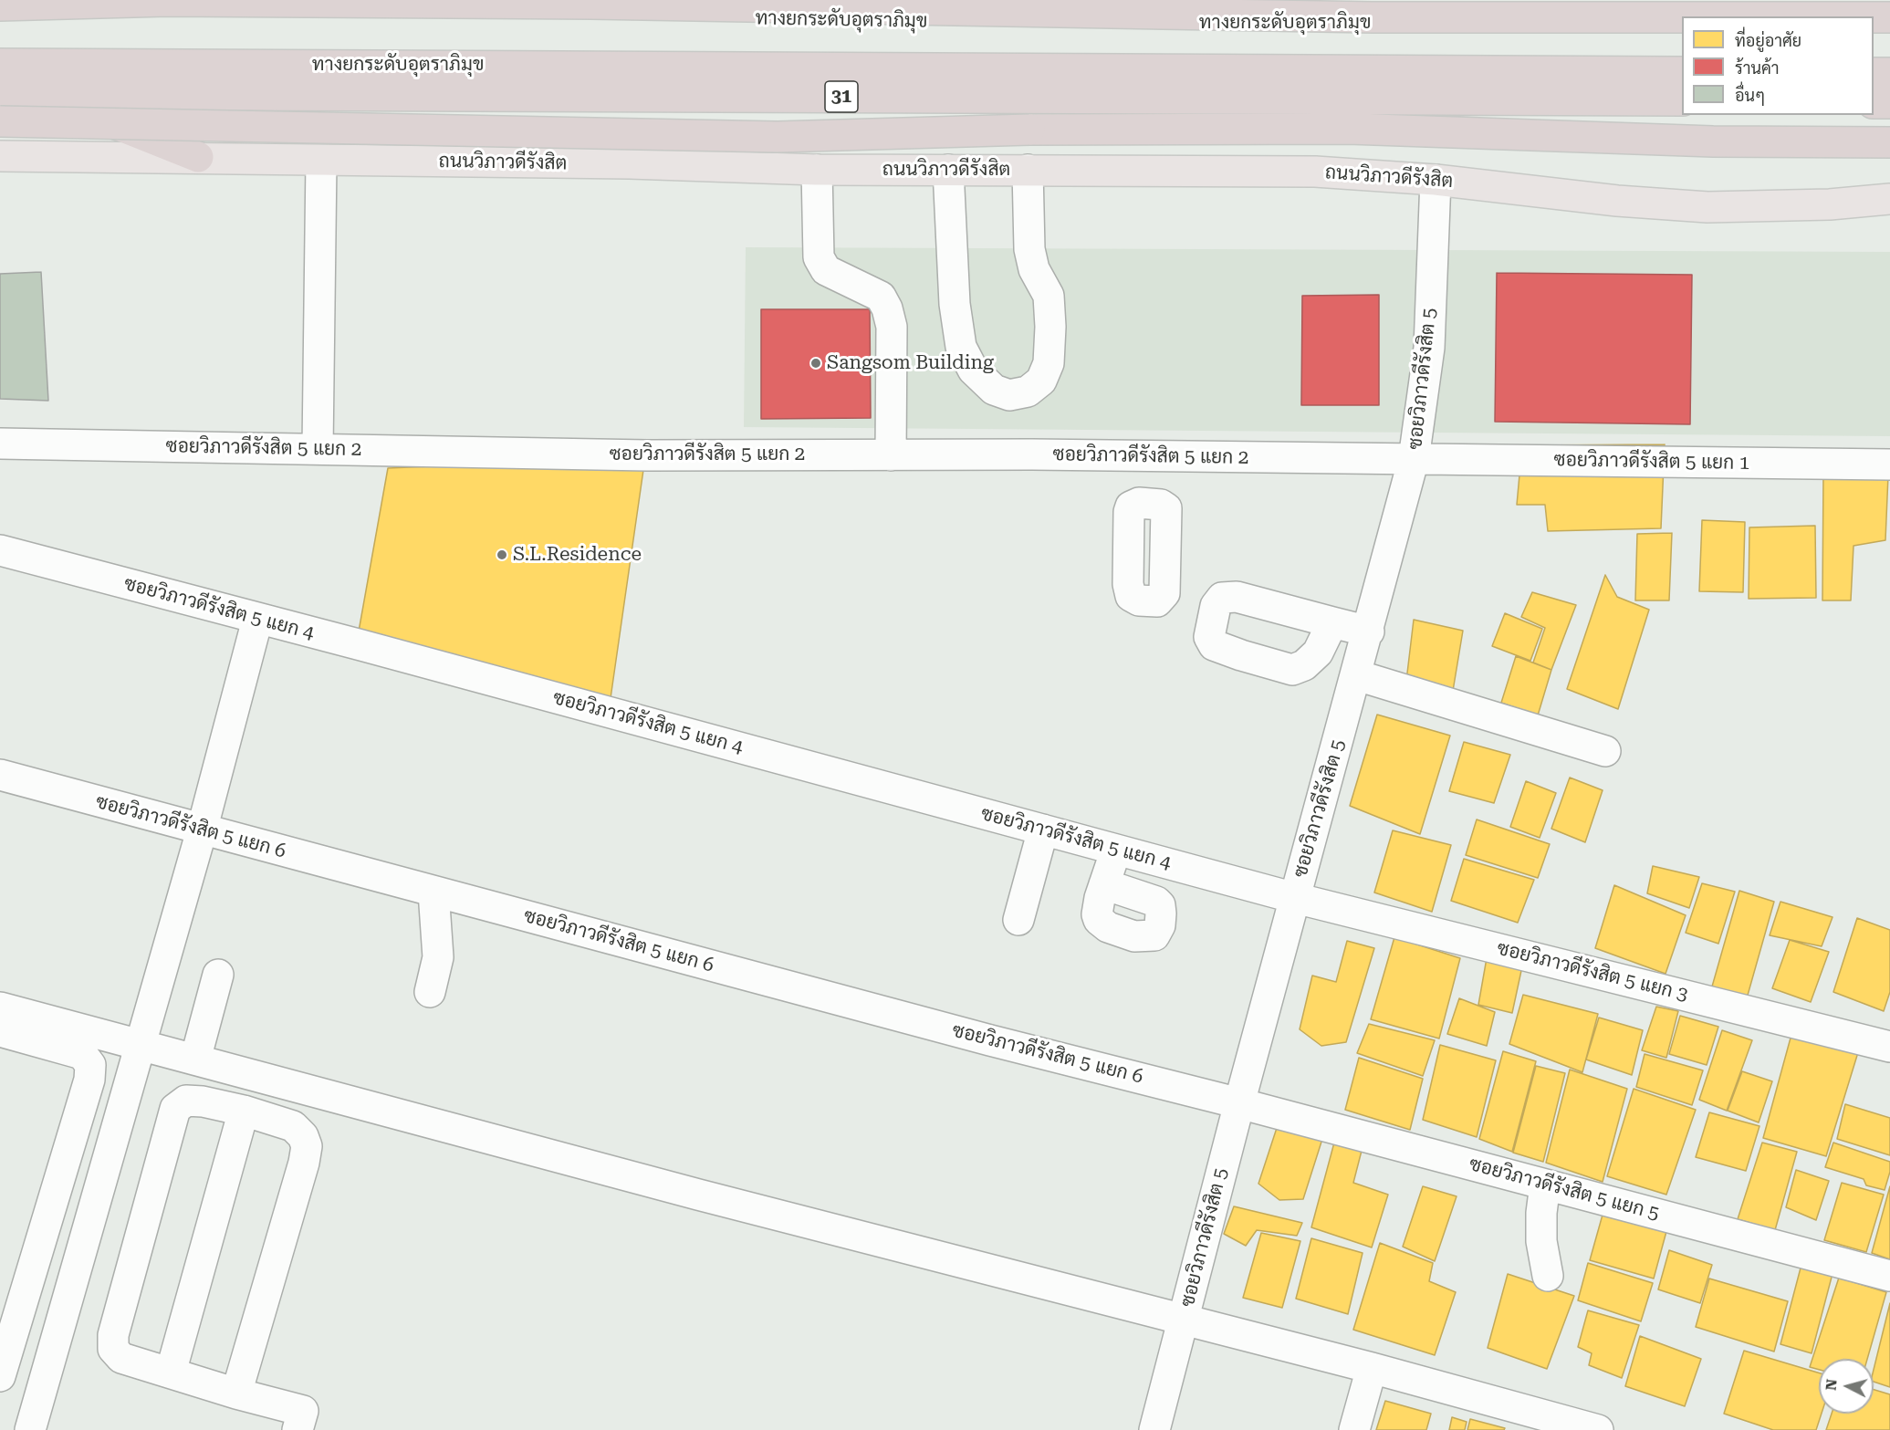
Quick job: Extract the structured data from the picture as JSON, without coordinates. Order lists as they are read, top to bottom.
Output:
{
  "streets": {
    "highway": ["ทางยกระดับอุตราภิมุข", "31"],
    "main road": ["ถนนวิภาวดีรังสิต"],
    "street": [
      "ซอยวิภาวดีรังสิต 5",
      "ซอยวิภาวดีรังสิต 5 แยก 2",
      "ซอยวิภาวดีรังสิต 5 แยก 1",
      "ซอยวิภาวดีรังสิต 5 แยก 4",
      "ซอยวิภาวดีรังสิต 5 แยก 6",
      "ซอยวิภาวดีรังสิต 5 แยก 3",
      "ซอยวิภาวดีรังสิต 5 แยก 5"
    ]
  },
  "crossings": [
    ["ถนนวิภาวดีรังสิต", "ซอยวิภาวดีรังสิต 5"],
    ["ซอยวิภาวดีรังสิต 5", "ซอยวิภาวดีรังสิต 5 แยก 2"],
    ["ซอยวิภาวดีรังสิต 5", "ซอยวิภาวดีรังสิต 5 แยก 1"],
    ["ซอยวิภาวดีรังสิต 5", "ซอยวิภาวดีรังสิต 5 แยก 4"],
    ["ซอยวิภาวดีรังสิต 5", "ซอยวิภาวดีรังสิต 5 แยก 6"],
    ["ซอยวิภาวดีรังสิต 5", "ซอยวิภาวดีรังสิต 5 แยก 3"],
    ["ซอยวิภาวดีรังสิต 5", "ซอยวิภาวดีรังสิต 5 แยก 5"],
    ["ซอยวิภาวดีรังสิต 5 แยก 2", "ซอยวิภาวดีรังสิต 5 แยก 1"],
    ["ซอยวิภาวดีรังสิต 5 แยก 4", "ซอยวิภาวดีรังสิต 5 แยก 3"],
    ["ซอยวิภาวดีรังสิต 5 แยก 6", "ซอยวิภาวดีรังสิต 5 แยก 5"]
  ],
  "places": ["Sangsom Building", "S.L.Residence"],
  "legend": ["ที่อยู่อาศัย", "ร้านค้า", "อื่นๆ"],
  "north": "left"
}
